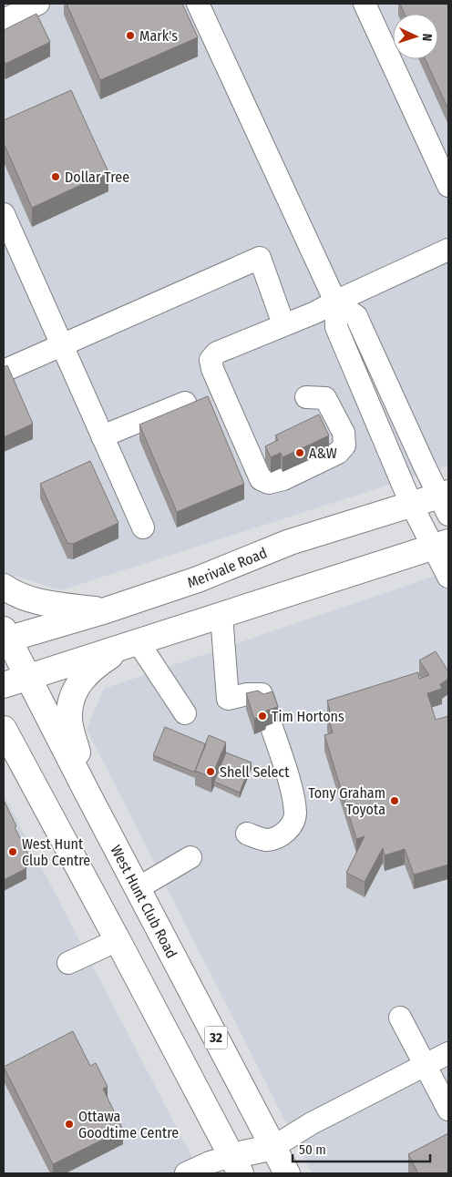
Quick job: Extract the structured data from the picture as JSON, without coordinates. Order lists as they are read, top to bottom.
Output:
{
  "streets": {
    "main road": ["Merivale Road", "West Hunt Club Road", "32"]
  },
  "crossings": [
    ["Merivale Road", "West Hunt Club Road"]
  ],
  "places": [
    "Mark's",
    "Dollar Tree",
    "A&W",
    "Tim Hortons",
    "Shell Select",
    "Tony Graham Toyota",
    "West Hunt Club Centre",
    "Ottawa Goodtime Centre"
  ],
  "scale_bar": "50 m",
  "north": "right"
}
